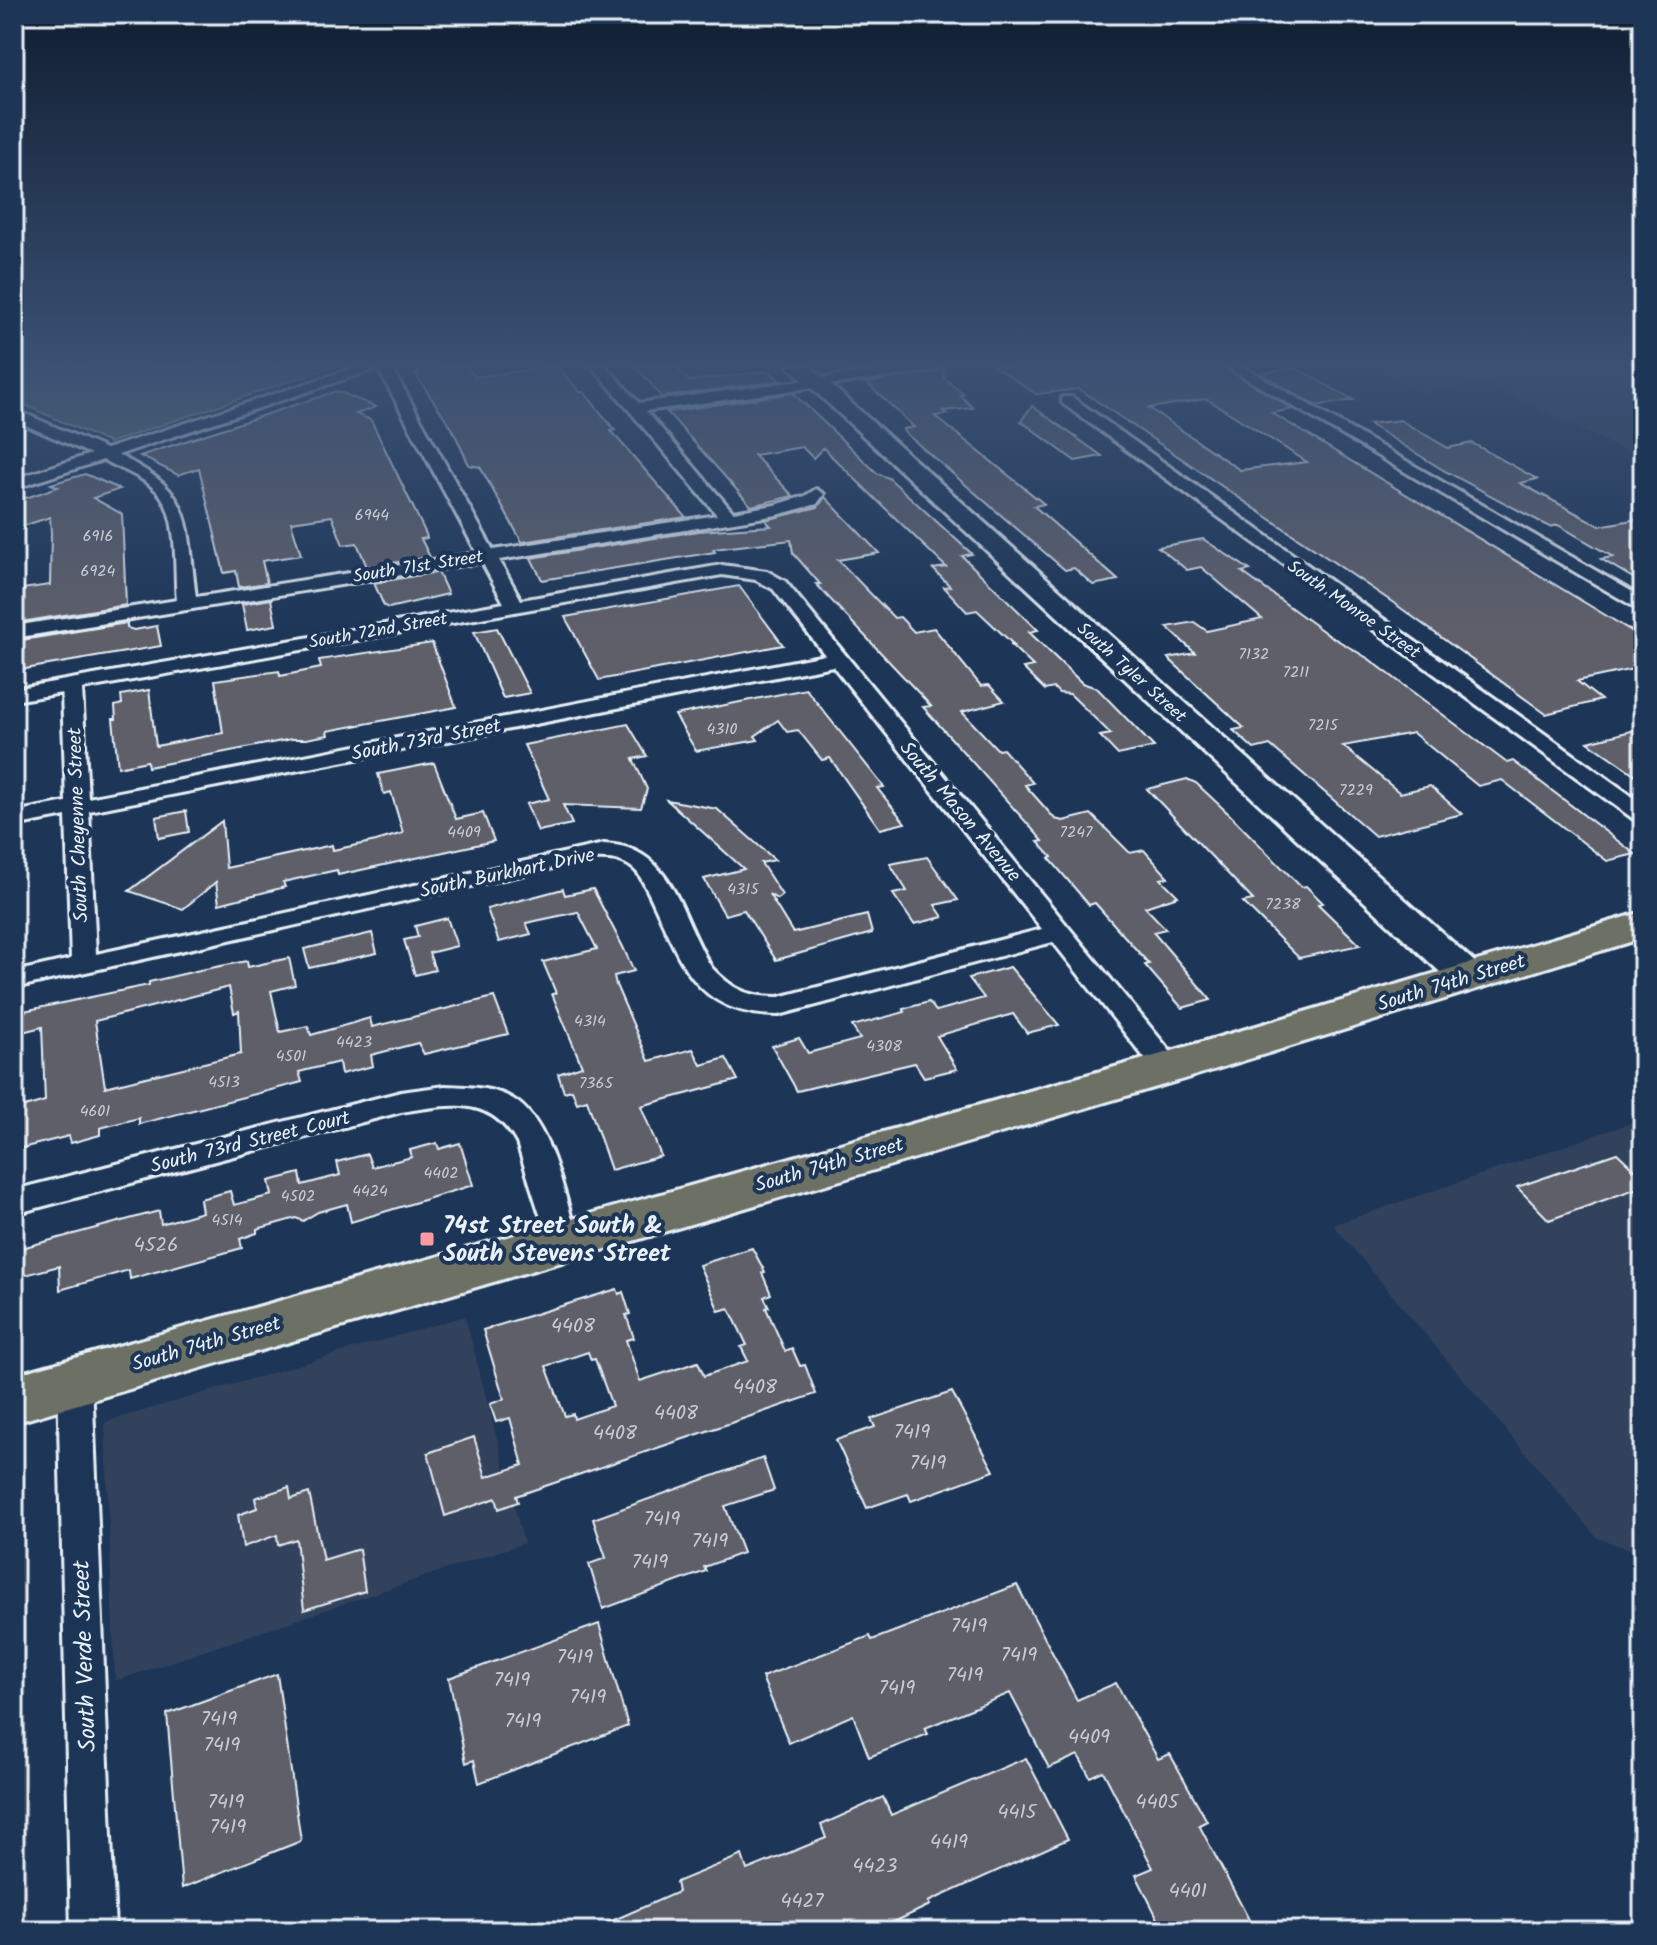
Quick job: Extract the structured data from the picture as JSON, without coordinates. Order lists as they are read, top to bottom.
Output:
{
  "streets": {
    "main road": ["South 74th Street"],
    "street": [
      "South 71st Street",
      "South Monroe Street",
      "South 72nd Street",
      "South Tyler Street",
      "South 73rd Street",
      "South Mason Avenue",
      "South Cheyenne Street",
      "South Burkhart Drive",
      "South 73rd Street Court",
      "South Verde Street"
    ]
  },
  "crossings": [
    ["South 72nd Street", "South Mason Avenue"],
    ["South 72nd Street", "South Cheyenne Street"],
    ["South Tyler Street", "South 74th Street"],
    ["South 73rd Street", "South Mason Avenue"],
    ["South 73rd Street", "South Cheyenne Street"],
    ["South Mason Avenue", "South Burkhart Drive"],
    ["South Mason Avenue", "South 74th Street"],
    ["South Cheyenne Street", "South Burkhart Drive"],
    ["South 74th Street", "South 73rd Street Court"],
    ["South 74th Street", "South Verde Street"]
  ],
  "places": {
    "transit": ["74st Street South & South Stevens Street"]
  },
  "house_numbers": [
    "6944",
    "6916",
    "6924",
    "7132",
    "7211",
    "7215",
    "4310",
    "7229",
    "4409",
    "7247",
    "4315",
    "7238",
    "4314",
    "4423",
    "4308",
    "4501",
    "4513",
    "7365",
    "4601",
    "4402",
    "4424",
    "4502",
    "4514",
    "4526",
    "4408",
    "4408",
    "4408",
    "7419",
    "4408",
    "7419",
    "7419",
    "7419",
    "7419",
    "7419",
    "7419",
    "7419",
    "7419",
    "7419",
    "7419",
    "7419",
    "7419",
    "7419",
    "4409",
    "7419",
    "7419",
    "4405",
    "4415",
    "7419",
    "4419",
    "4423",
    "4401",
    "4427"
  ]
}
